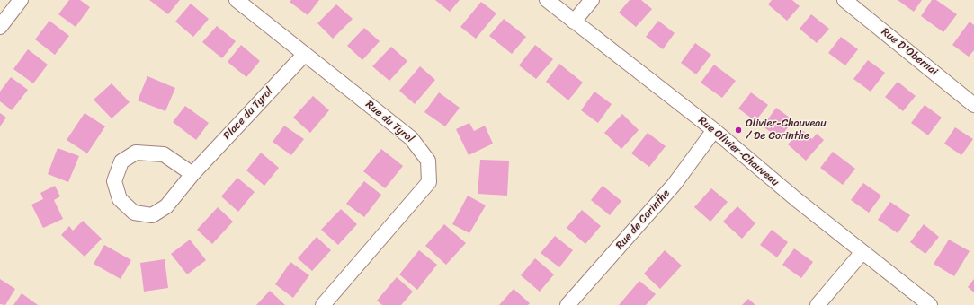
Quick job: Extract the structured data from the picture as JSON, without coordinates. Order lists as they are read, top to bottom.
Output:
{
  "streets": {
    "street": [
      "Rue D'Obernai",
      "Place du Tyrol",
      "Rue du Tyrol",
      "Rue Olivier-Chauveau",
      "Rue de Corinthe"
    ]
  },
  "crossings": [
    ["Place du Tyrol", "Rue du Tyrol"],
    ["Rue Olivier-Chauveau", "Rue de Corinthe"]
  ],
  "places": ["Olivier-Chauveau / De Corinthe"]
}
